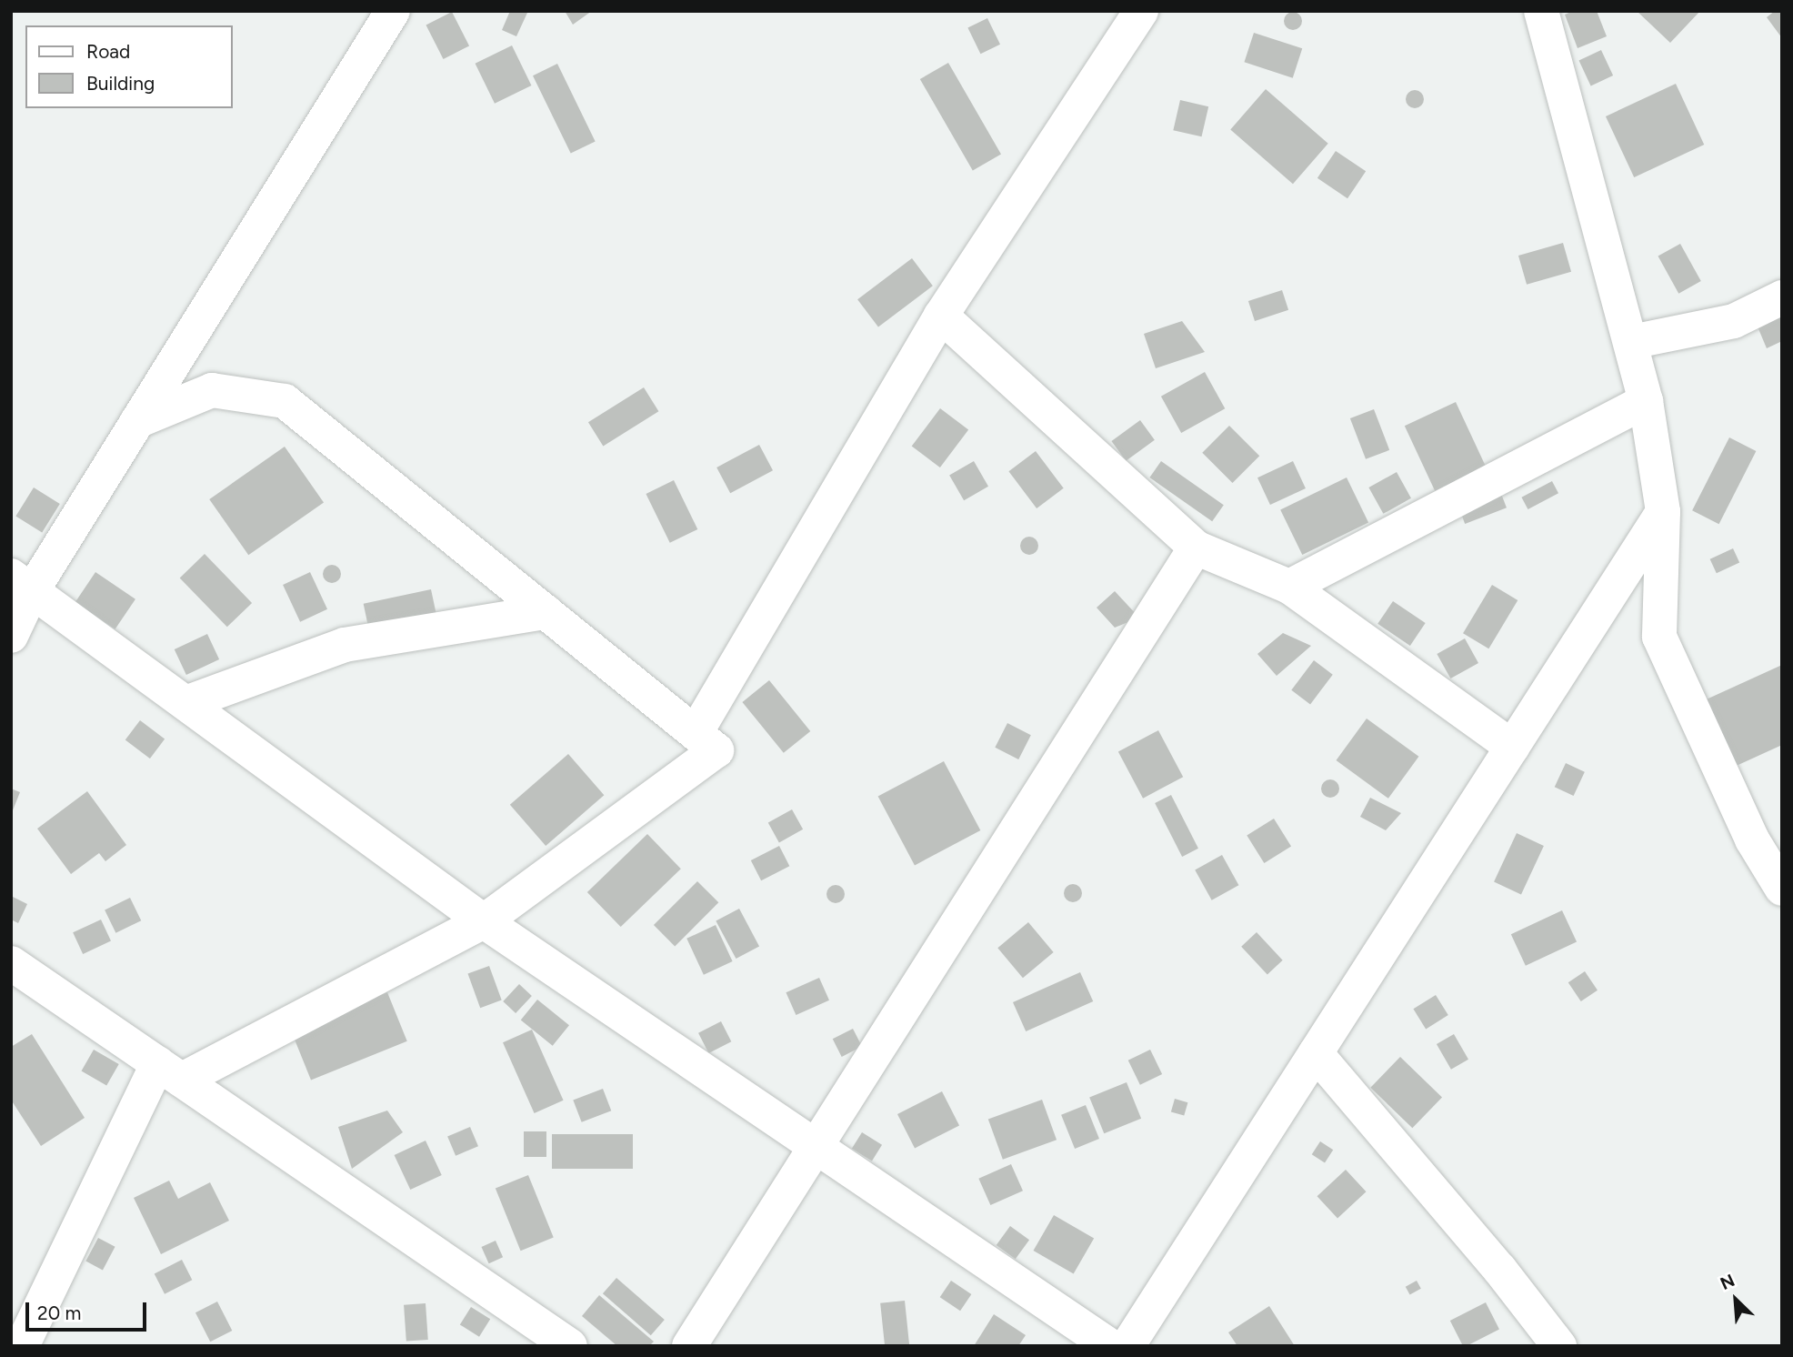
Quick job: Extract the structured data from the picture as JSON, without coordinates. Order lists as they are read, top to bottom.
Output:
{
  "legend": ["Road", "Building"],
  "scale_bar": "20 m",
  "north": "top left"
}
